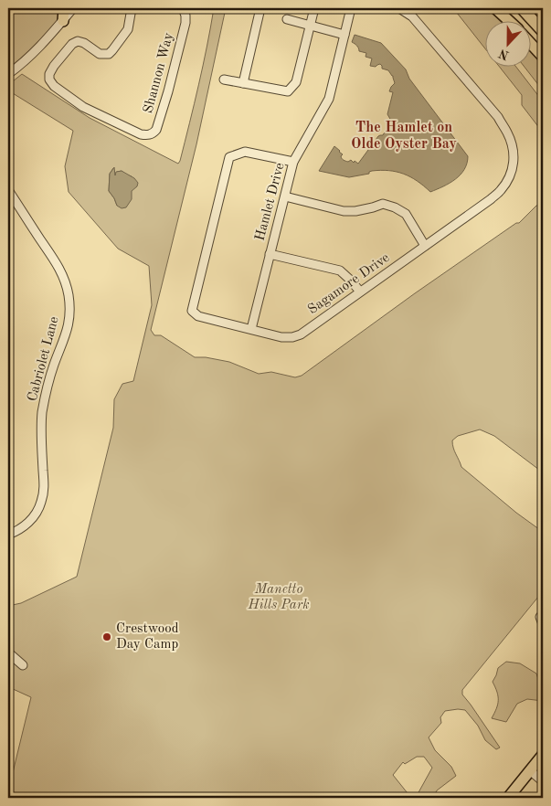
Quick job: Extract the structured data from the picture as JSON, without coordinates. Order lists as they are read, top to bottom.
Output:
{
  "streets": {
    "street": [
      "Shannon Way",
      "Hamlet Drive",
      "Sagamore Drive",
      "Cabriolet Lane"
    ]
  },
  "crossings": [
    ["Hamlet Drive", "Sagamore Drive"]
  ],
  "districts": ["The Hamlet on Olde Oyster Bay"],
  "parks": ["Manetto Hills Park"],
  "places": ["Crestwood Day Camp"],
  "north": "bottom"
}
